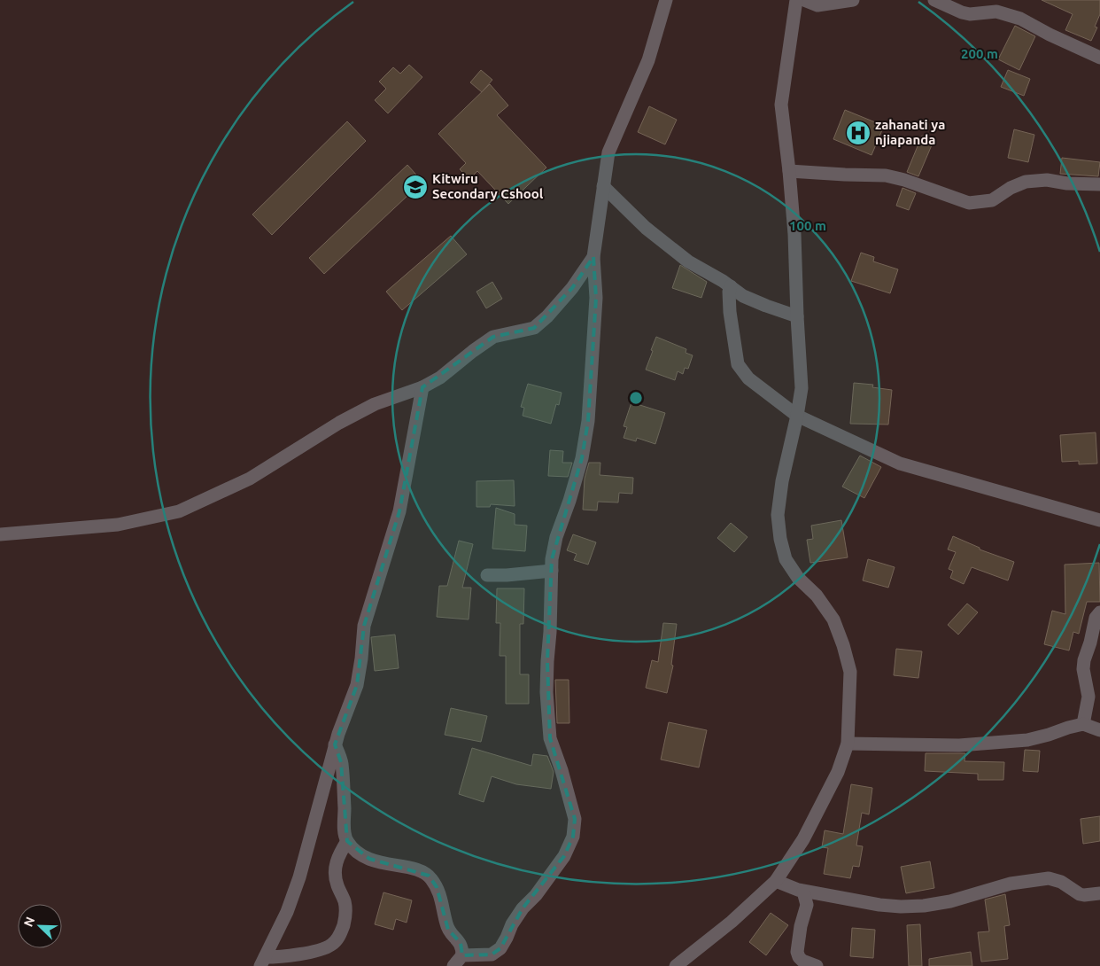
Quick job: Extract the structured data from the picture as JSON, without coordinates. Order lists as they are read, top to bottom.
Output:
{
  "places": {
    "hospital": ["zahanati ya njiapanda"],
    "school or university": ["Kitwiru Secondary Cshool"]
  },
  "north": "top left",
  "rings": ["200 m", "100 m"]
}
